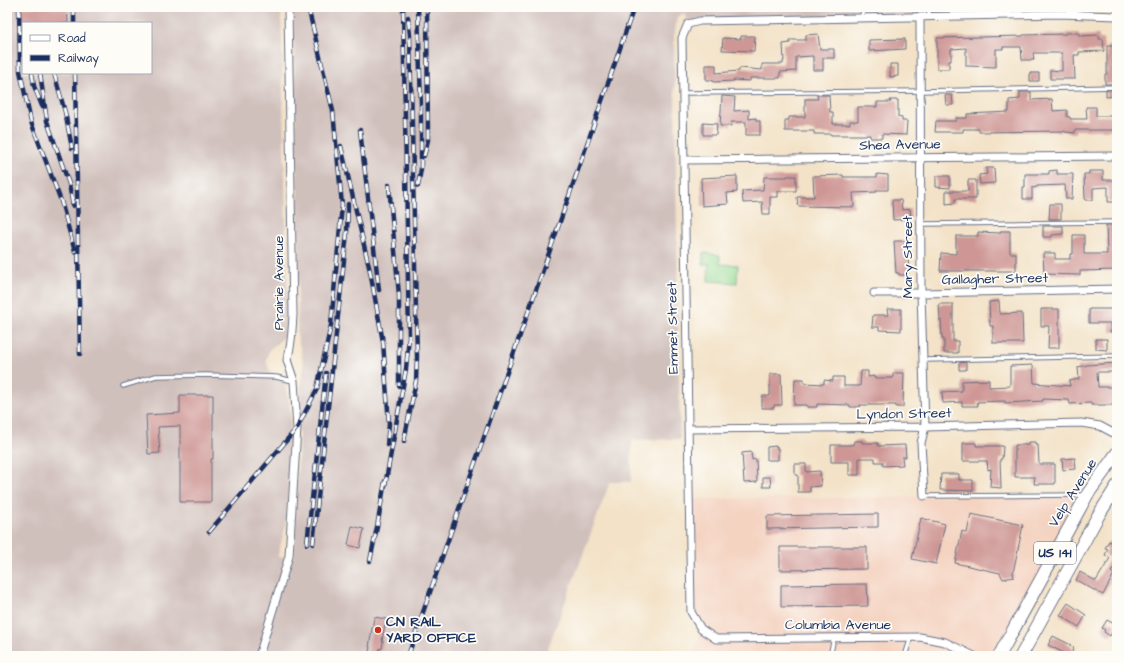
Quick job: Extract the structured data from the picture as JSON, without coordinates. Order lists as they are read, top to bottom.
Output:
{
  "streets": {
    "main road": ["Velp Avenue", "US 141"],
    "street": [
      "Shea Avenue",
      "Mary Street",
      "Gallagher Street",
      "Prairie Avenue",
      "Emmet Street",
      "Lyndon Street",
      "Columbia Avenue"
    ]
  },
  "crossings": [
    ["Shea Avenue", "Mary Street"],
    ["Shea Avenue", "Emmet Street"],
    ["Mary Street", "Gallagher Street"],
    ["Mary Street", "Lyndon Street"],
    ["Emmet Street", "Lyndon Street"],
    ["Emmet Street", "Columbia Avenue"]
  ],
  "places": ["CN RAIL YARD OFFICE"],
  "legend": ["Road", "Railway"]
}
